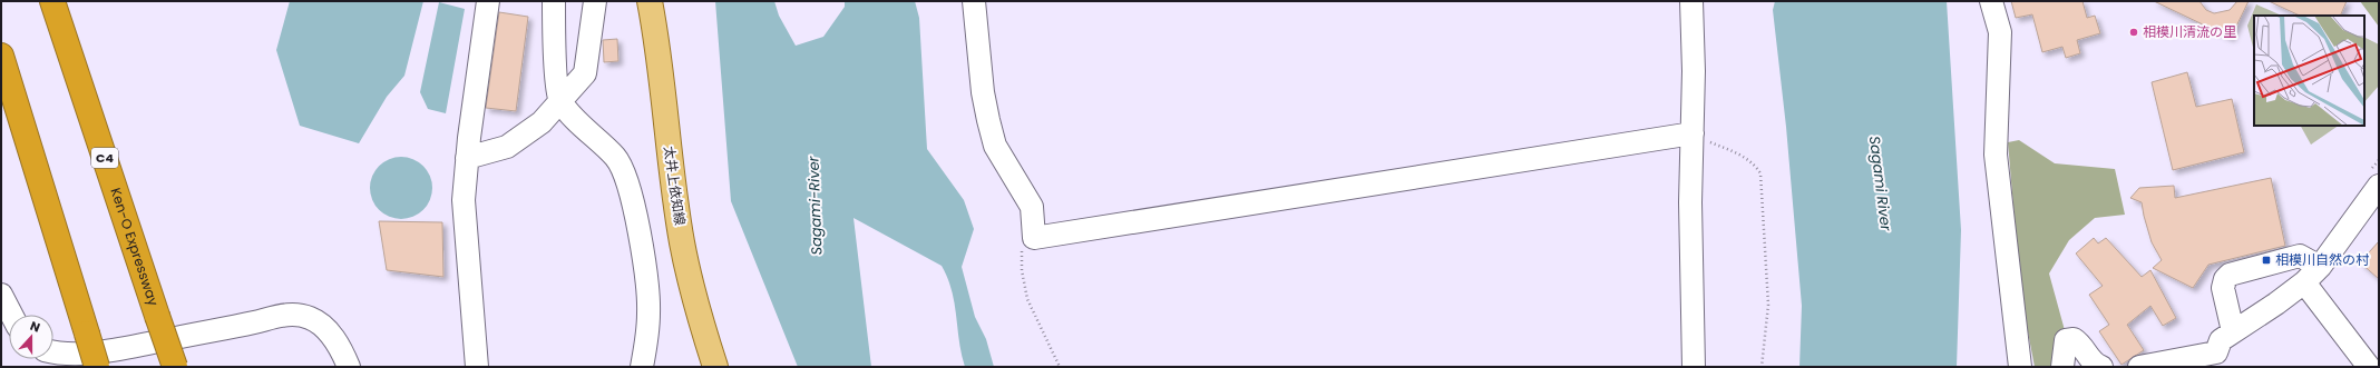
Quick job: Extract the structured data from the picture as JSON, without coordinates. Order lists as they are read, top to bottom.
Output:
{
  "streets": {
    "highway": ["C4", "Ken-O Expressway"],
    "main road": ["太井上依知線"]
  },
  "water": ["Sagami River", "Sagami-River"],
  "places": {
    "other": ["相模川清流の里"],
    "transit": ["相模川自然の村"]
  },
  "north": "top"
}
